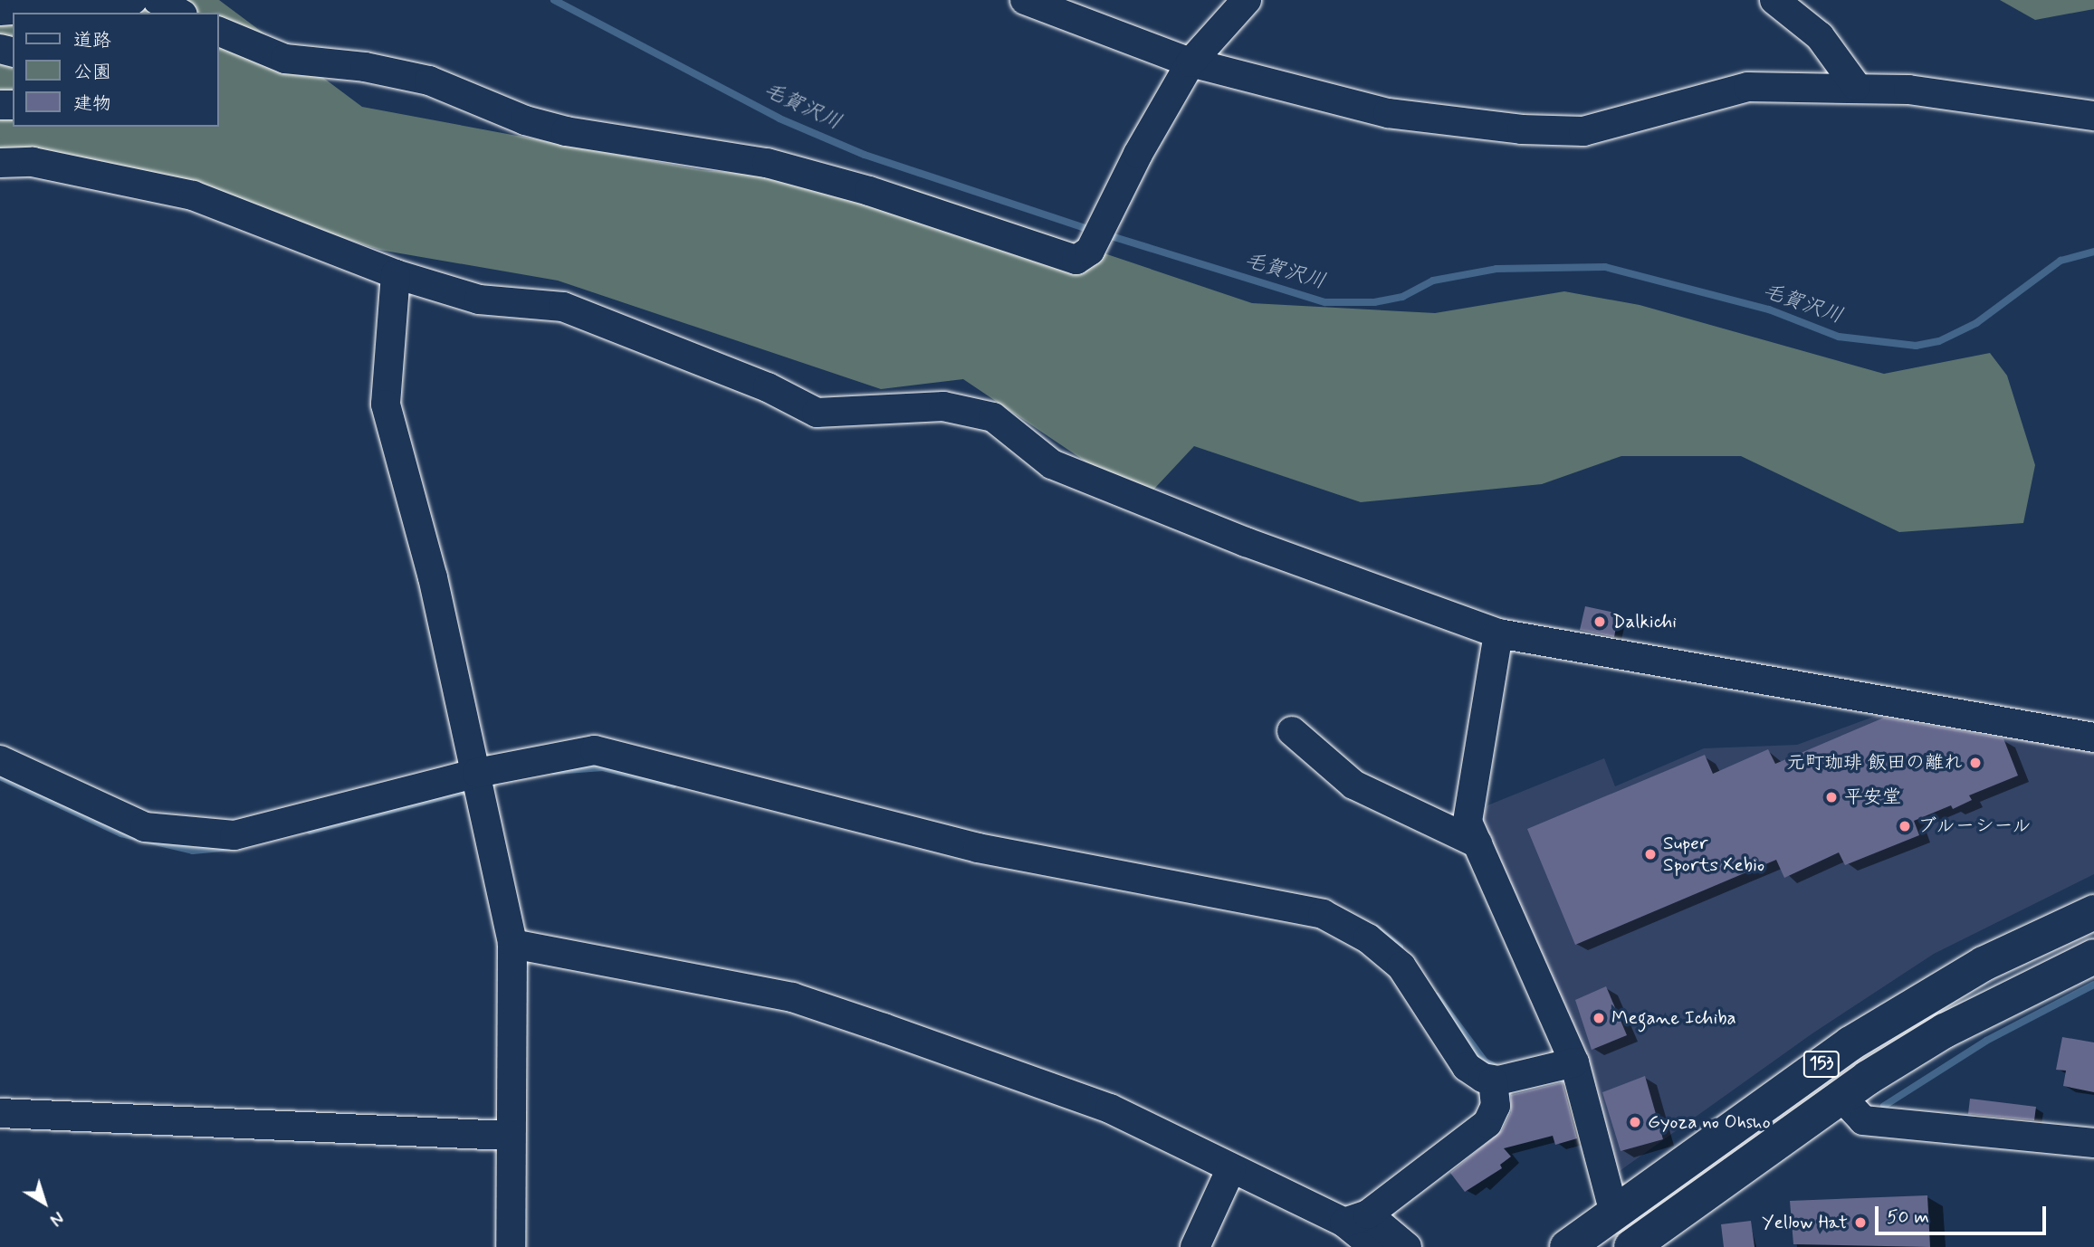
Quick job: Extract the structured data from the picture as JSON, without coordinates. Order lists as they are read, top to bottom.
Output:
{
  "streets": {
    "highway": ["153"]
  },
  "water": ["毛賀沢川"],
  "places": [
    "Dalkichi",
    "元町珈琲 飯田の離れ",
    "平安堂",
    "ブルーシール",
    "Super Sports Xebio",
    "Megane Ichiba",
    "Gyoza no Ohsho",
    "Yellow Hat"
  ],
  "legend": ["道路", "公園", "建物"],
  "scale_bar": "50 m",
  "north": "bottom right"
}
